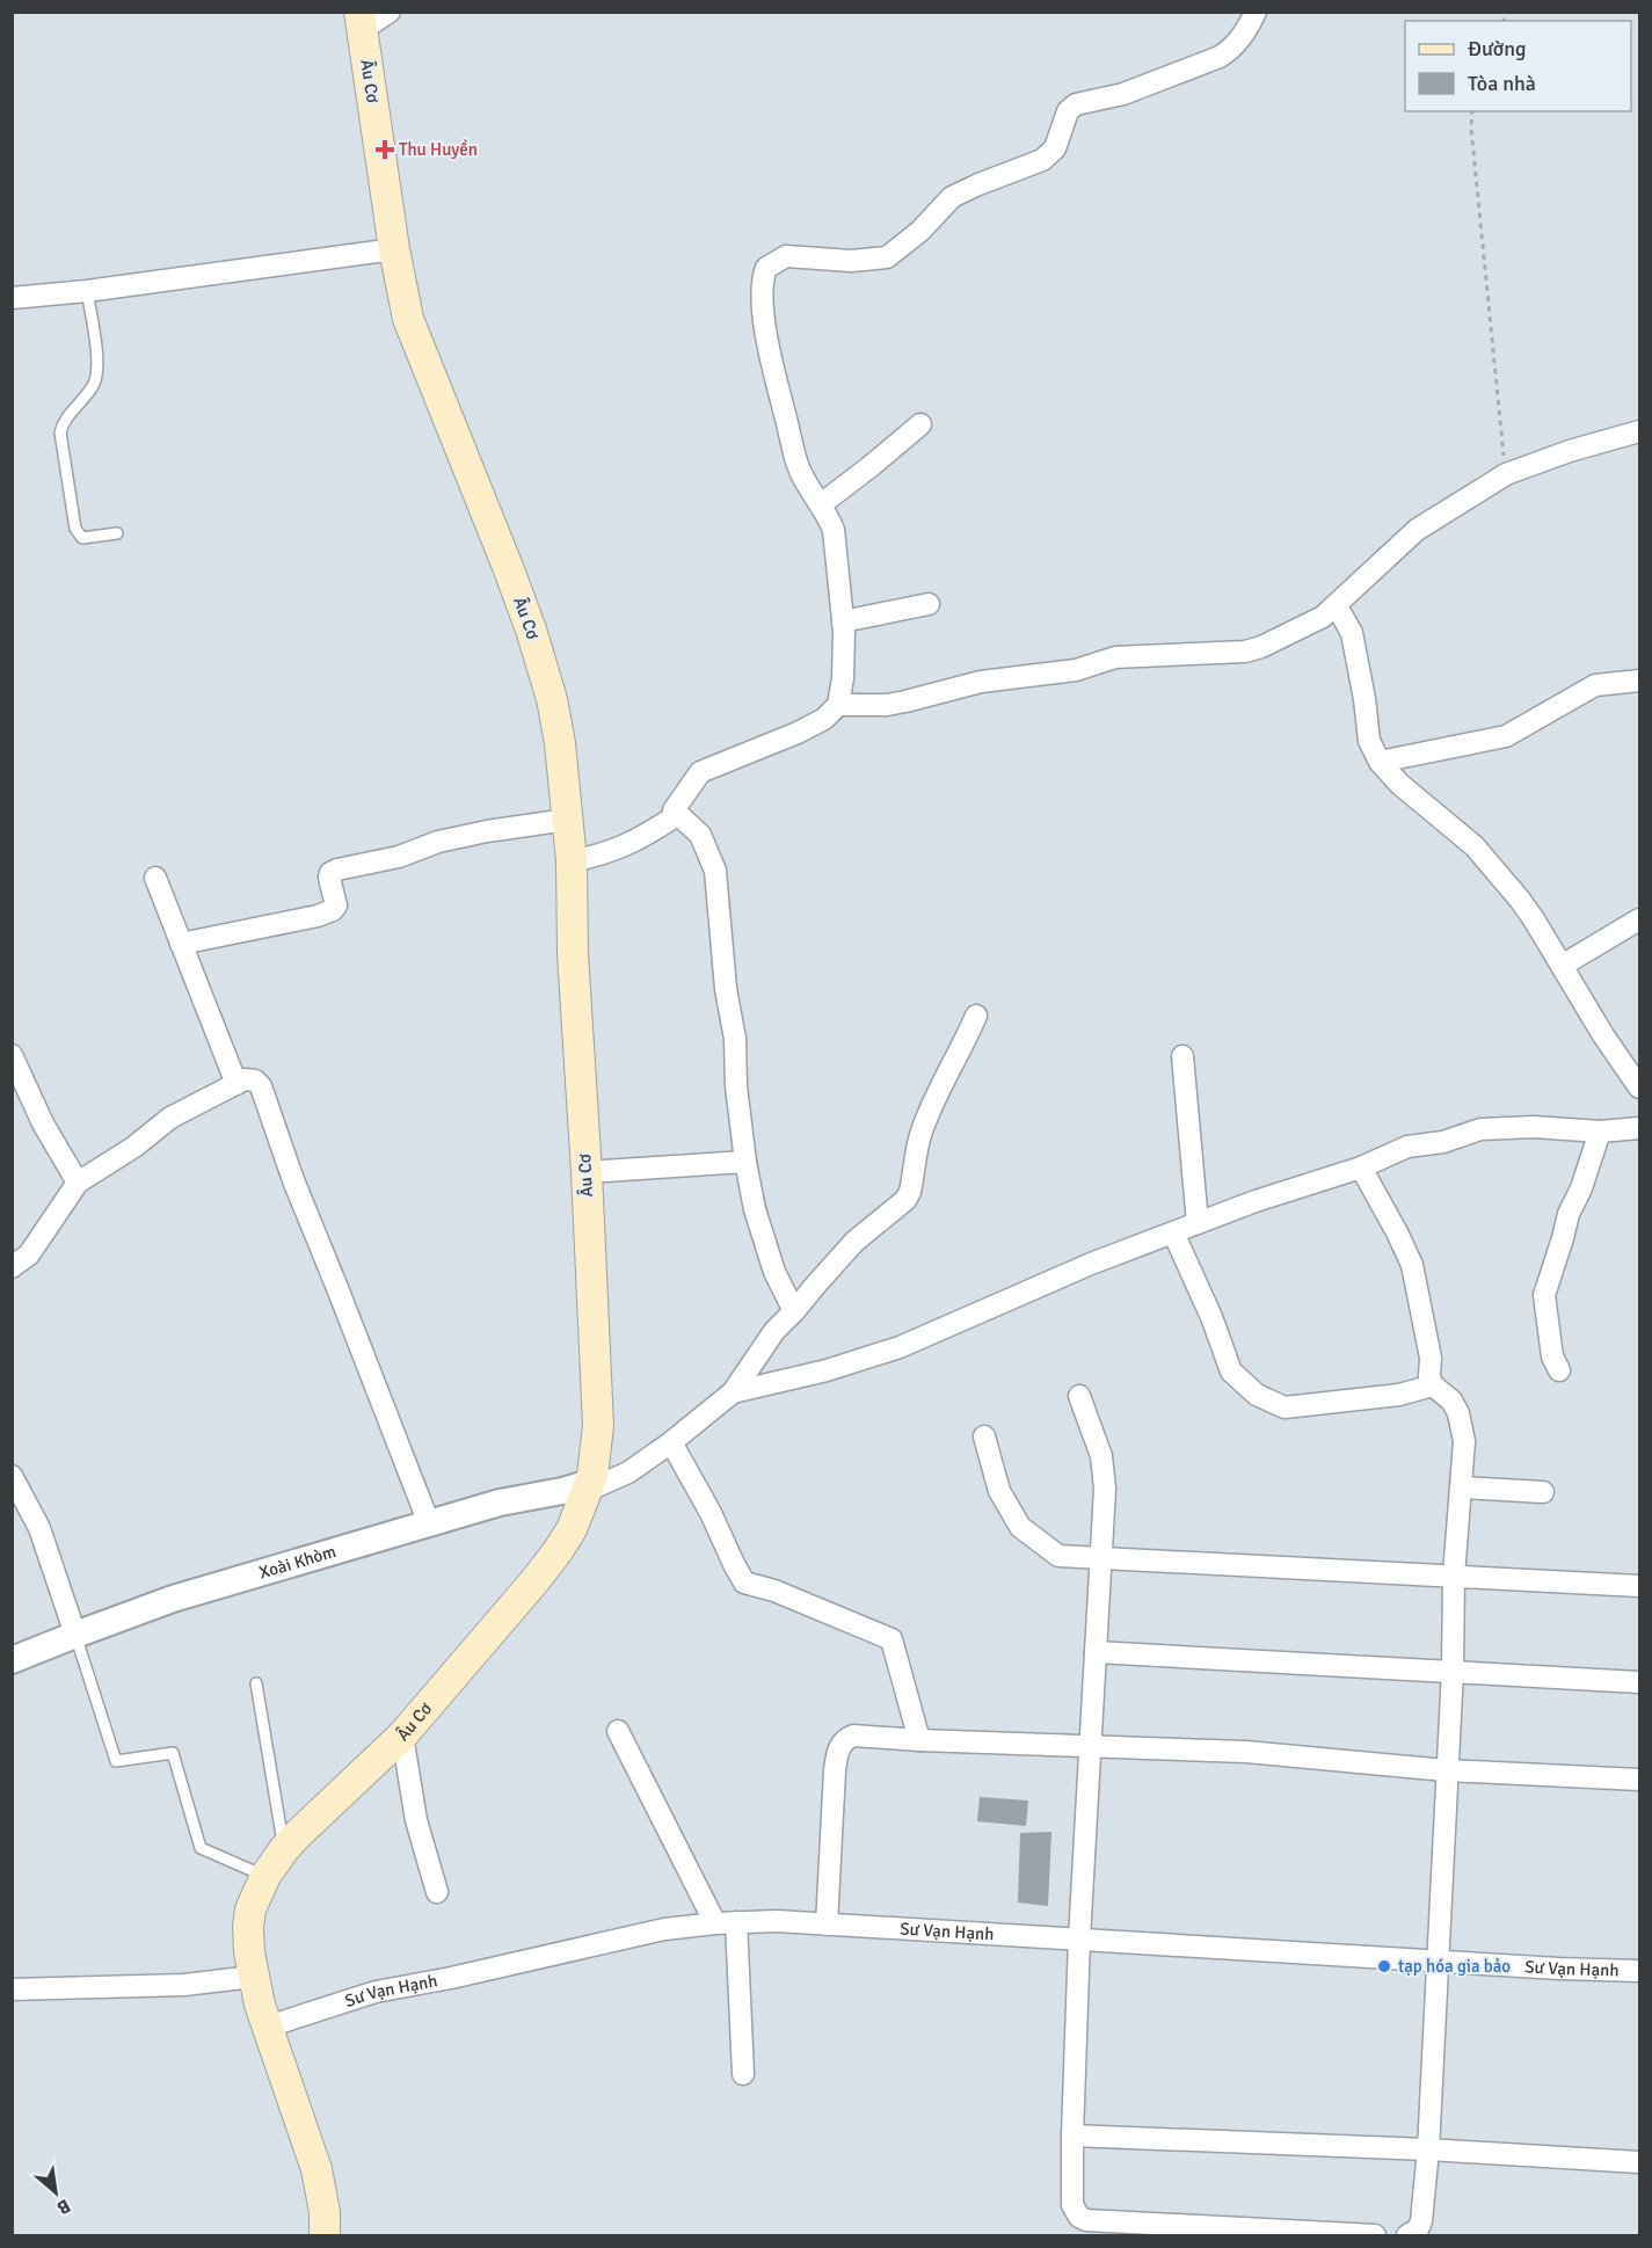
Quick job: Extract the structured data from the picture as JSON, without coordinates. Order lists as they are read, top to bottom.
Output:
{
  "streets": {
    "main road": ["Âu Cơ"],
    "street": ["Xoài Khòm", "Sư Vạn Hạnh"]
  },
  "crossings": [
    ["Âu Cơ", "Xoài Khòm"],
    ["Âu Cơ", "Sư Vạn Hạnh"]
  ],
  "places": {
    "health": ["Thu Huyền"],
    "other": ["tạp hóa gia bảo"]
  },
  "legend": ["Đường", "Tòa nhà"],
  "north": "bottom right"
}
